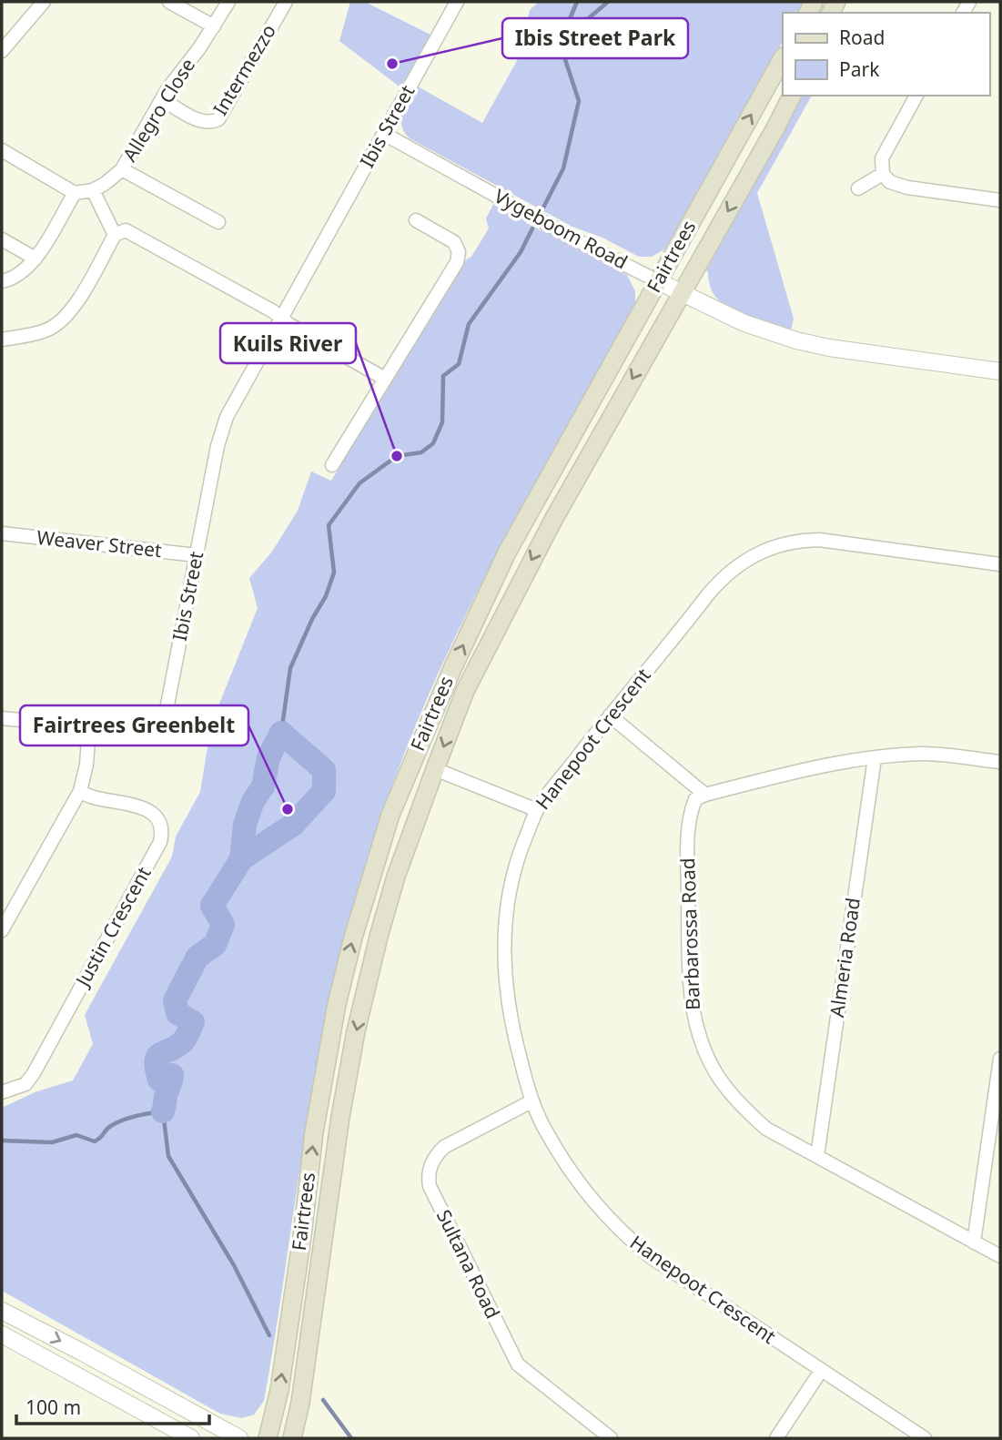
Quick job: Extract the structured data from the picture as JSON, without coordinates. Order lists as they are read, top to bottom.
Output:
{
  "streets": {
    "main road": ["Fairtrees"],
    "street": [
      "Intermezzo",
      "Allegro Close",
      "Ibis Street",
      "Vygeboom Road",
      "Weaver Street",
      "Hanepoot Crescent",
      "Justin Crescent",
      "Barbarossa Road",
      "Almeria Road",
      "Sultana Road"
    ]
  },
  "crossings": [
    ["Intermezzo", "Allegro Close"],
    ["Ibis Street", "Vygeboom Road"],
    ["Ibis Street", "Weaver Street"],
    ["Vygeboom Road", "Fairtrees"],
    ["Hanepoot Crescent", "Sultana Road"],
    ["Barbarossa Road", "Almeria Road"]
  ],
  "places": ["Ibis Street Park", "Kuils River", "Fairtrees Greenbelt"],
  "legend": ["Road", "Park"],
  "scale_bar": "100 m"
}
